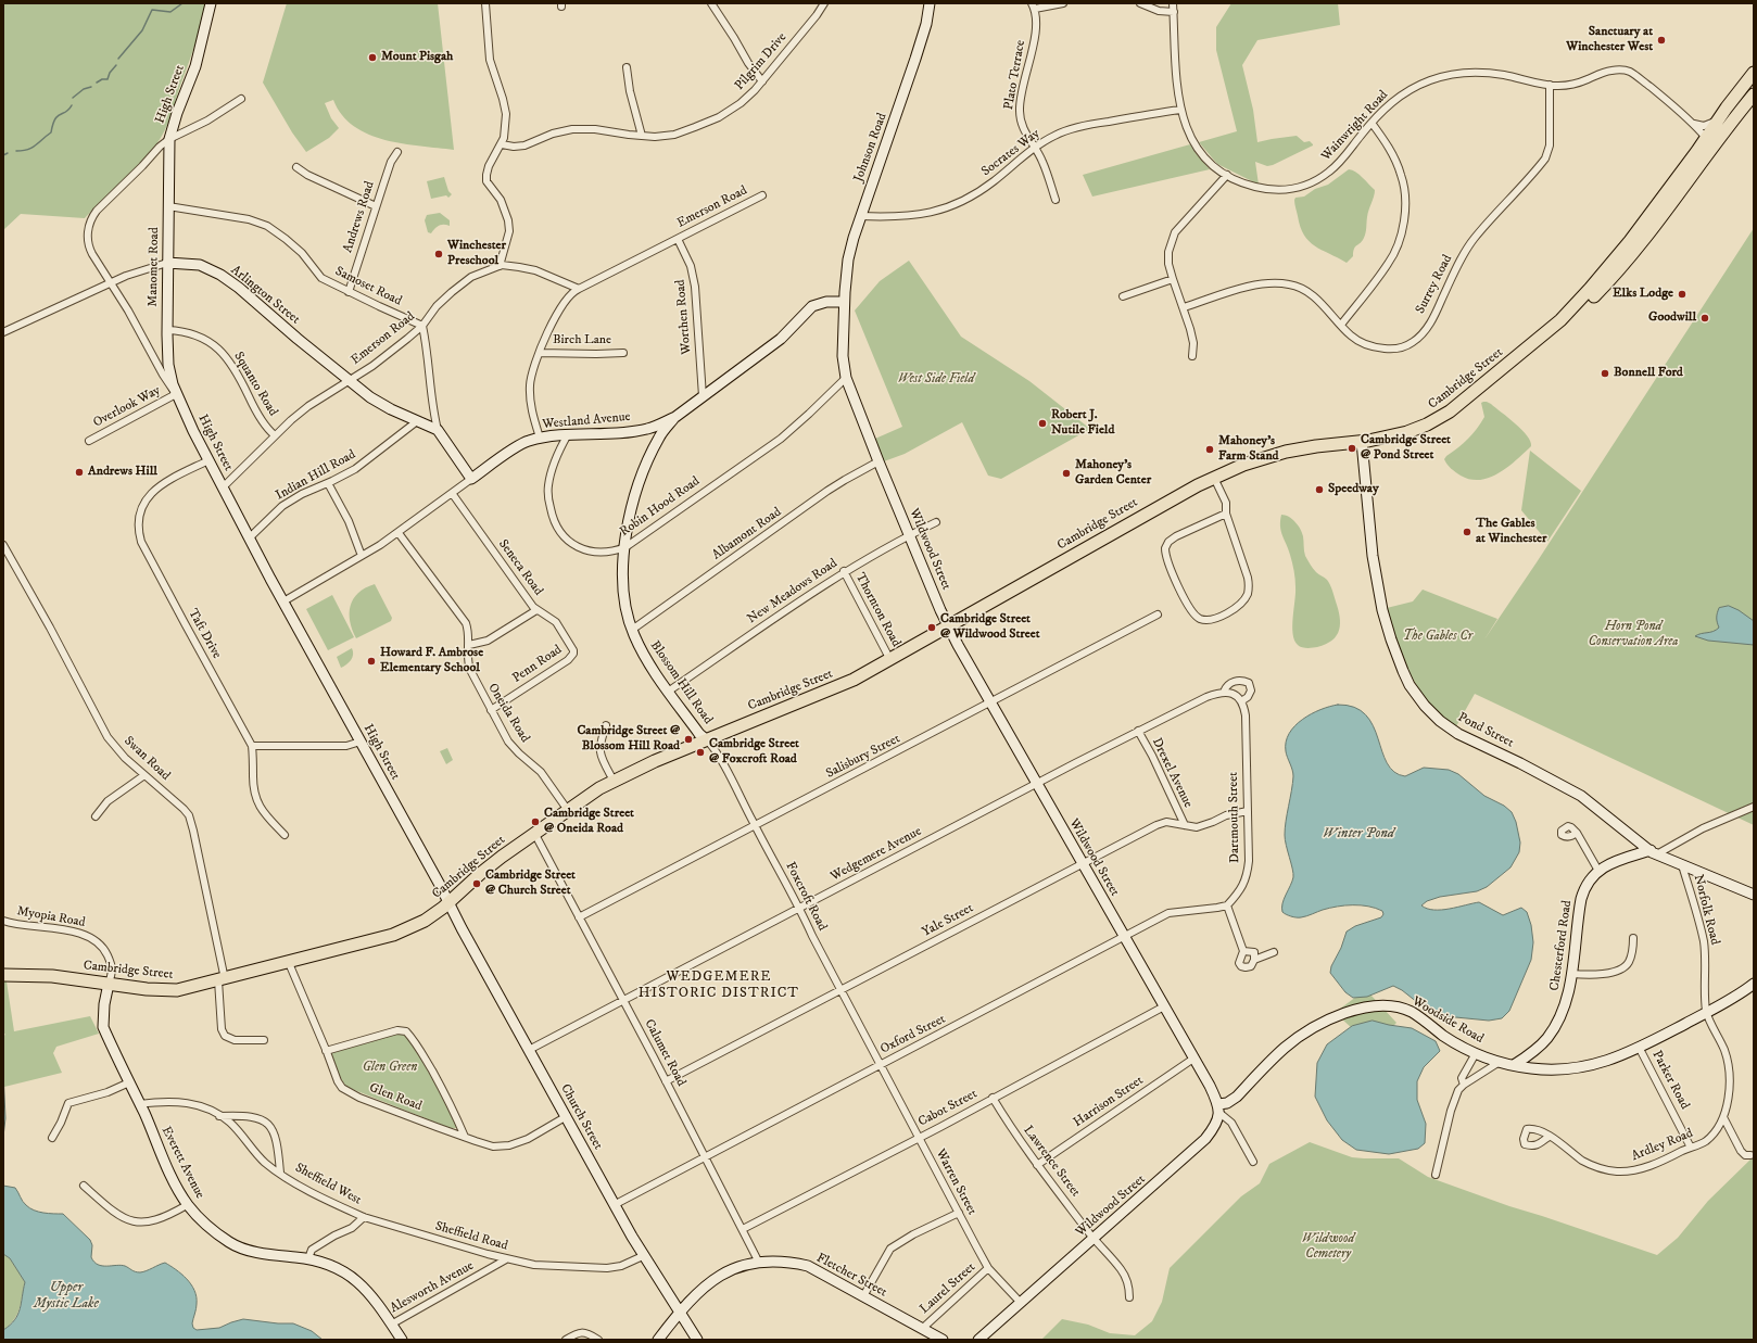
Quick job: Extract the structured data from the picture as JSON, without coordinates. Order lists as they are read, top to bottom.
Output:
{
  "streets": {
    "highway": ["Cambridge Street"],
    "street": [
      "Pilgrim Drive",
      "Plato Terrace",
      "High Street",
      "Wainwright Road",
      "Johnson Road",
      "Socrates Way",
      "Emerson Road",
      "Andrews Road",
      "Manomet Road",
      "Surrey Road",
      "Samoset Road",
      "Arlington Street",
      "Worthen Road",
      "Birch Lane",
      "Squanto Road",
      "Overlook Way",
      "Westland Avenue",
      "Indian Hill Road",
      "Robin Hood Road",
      "Albamont Road",
      "Wildwood Street",
      "Seneca Road",
      "New Meadows Road",
      "Thornton Road",
      "Taft Drive",
      "Penn Road",
      "Blossom Hill Road",
      "Oneida Road",
      "Pond Street",
      "Salisbury Street",
      "Swan Road",
      "Drexel Avenue",
      "Dartmouth Street",
      "Wedgemere Avenue",
      "Foxcroft Road",
      "Norfolk Road",
      "Myopia Road",
      "Yale Street",
      "Chesterford Road",
      "Woodside Road",
      "Oxford Street",
      "Calumet Road",
      "Parker Road",
      "Glen Road",
      "Harrison Street",
      "Cabot Street",
      "Church Street",
      "Ardley Road",
      "Lawrence Street",
      "Everett Avenue",
      "Warren Street",
      "Sheffield West",
      "Sheffield Road",
      "Fletcher Street",
      "Alesworth Avenue",
      "Laurel Street"
    ]
  },
  "crossings": [
    ["Plato Terrace", "Socrates Way"],
    ["High Street", "Emerson Road"],
    ["High Street", "Manomet Road"],
    ["High Street", "Arlington Street"],
    ["High Street", "Cambridge Street"],
    ["High Street", "Overlook Way"],
    ["High Street", "Westland Avenue"],
    ["High Street", "Indian Hill Road"],
    ["High Street", "Taft Drive"],
    ["High Street", "Church Street"],
    ["Wainwright Road", "Socrates Way"],
    ["Wainwright Road", "Surrey Road"],
    ["Wainwright Road", "Cambridge Street"],
    ["Johnson Road", "Socrates Way"],
    ["Johnson Road", "Westland Avenue"],
    ["Johnson Road", "Wildwood Street"],
    ["Emerson Road", "Samoset Road"],
    ["Emerson Road", "Arlington Street"],
    ["Emerson Road", "Worthen Road"],
    ["Emerson Road", "Squanto Road"],
    ["Andrews Road", "Samoset Road"],
    ["Manomet Road", "Samoset Road"],
    ["Manomet Road", "Arlington Street"],
    ["Manomet Road", "Squanto Road"],
    ["Manomet Road", "Overlook Way"],
    ["Arlington Street", "Indian Hill Road"],
    ["Worthen Road", "Westland Avenue"],
    ["Cambridge Street", "Wildwood Street"],
    ["Cambridge Street", "Thornton Road"],
    ["Cambridge Street", "Blossom Hill Road"],
    ["Cambridge Street", "Oneida Road"],
    ["Cambridge Street", "Pond Street"],
    ["Cambridge Street", "Swan Road"],
    ["Cambridge Street", "Foxcroft Road"],
    ["Cambridge Street", "Myopia Road"],
    ["Cambridge Street", "Calumet Road"],
    ["Cambridge Street", "Glen Road"],
    ["Cambridge Street", "Church Street"],
    ["Cambridge Street", "Everett Avenue"],
    ["Westland Avenue", "Robin Hood Road"],
    ["Westland Avenue", "Wildwood Street"],
    ["Westland Avenue", "Seneca Road"],
    ["Westland Avenue", "Blossom Hill Road"],
    ["Westland Avenue", "Oneida Road"],
    ["Robin Hood Road", "Wildwood Street"],
    ["Robin Hood Road", "Blossom Hill Road"],
    ["Albamont Road", "Wildwood Street"],
    ["Albamont Road", "Blossom Hill Road"],
    ["Wildwood Street", "New Meadows Road"],
    ["Wildwood Street", "Salisbury Street"],
    ["Wildwood Street", "Wedgemere Avenue"],
    ["Wildwood Street", "Yale Street"],
    ["Wildwood Street", "Woodside Road"],
    ["Wildwood Street", "Oxford Street"],
    ["Wildwood Street", "Harrison Street"],
    ["Wildwood Street", "Cabot Street"],
    ["Wildwood Street", "Lawrence Street"],
    ["Wildwood Street", "Warren Street"],
    ["Seneca Road", "Penn Road"],
    ["New Meadows Road", "Thornton Road"],
    ["New Meadows Road", "Blossom Hill Road"],
    ["Penn Road", "Oneida Road"],
    ["Blossom Hill Road", "Foxcroft Road"],
    ["Pond Street", "Norfolk Road"],
    ["Pond Street", "Chesterford Road"],
    ["Salisbury Street", "Foxcroft Road"],
    ["Salisbury Street", "Calumet Road"],
    ["Drexel Avenue", "Wedgemere Avenue"],
    ["Drexel Avenue", "Yale Street"],
    ["Dartmouth Street", "Yale Street"],
    ["Dartmouth Street", "Oxford Street"],
    ["Wedgemere Avenue", "Foxcroft Road"],
    ["Wedgemere Avenue", "Calumet Road"],
    ["Wedgemere Avenue", "Church Street"],
    ["Foxcroft Road", "Yale Street"],
    ["Foxcroft Road", "Oxford Street"],
    ["Foxcroft Road", "Warren Street"],
    ["Norfolk Road", "Woodside Road"],
    ["Norfolk Road", "Ardley Road"],
    ["Myopia Road", "Everett Avenue"],
    ["Yale Street", "Calumet Road"],
    ["Chesterford Road", "Woodside Road"],
    ["Woodside Road", "Parker Road"],
    ["Woodside Road", "Ardley Road"],
    ["Oxford Street", "Calumet Road"],
    ["Oxford Street", "Church Street"],
    ["Oxford Street", "Warren Street"],
    ["Calumet Road", "Cabot Street"],
    ["Calumet Road", "Fletcher Street"],
    ["Parker Road", "Ardley Road"],
    ["Glen Road", "Church Street"],
    ["Harrison Street", "Lawrence Street"],
    ["Cabot Street", "Lawrence Street"],
    ["Cabot Street", "Warren Street"],
    ["Church Street", "Sheffield Road"],
    ["Church Street", "Fletcher Street"],
    ["Everett Avenue", "Sheffield West"],
    ["Everett Avenue", "Alesworth Avenue"],
    ["Warren Street", "Laurel Street"],
    ["Sheffield West", "Sheffield Road"],
    ["Sheffield Road", "Alesworth Avenue"],
    ["Fletcher Street", "Laurel Street"]
  ],
  "districts": ["WEDGEMERE HISTORIC DISTRICT"],
  "water": ["Winter Pond", "Upper Mystic Lake"],
  "parks": [
    "West Side Field",
    "Horn Pond Conservation Area",
    "The Gables Cr",
    "Glen Green",
    "Wildwood Cemetery"
  ],
  "places": [
    "Sanctuary at Winchester West",
    "Mount Pisgah",
    "Winchester Preschool",
    "Elks Lodge",
    "Goodwill",
    "Bonnell Ford",
    "Robert J. Nutile Field",
    "Cambridge Street @ Pond Street",
    "Mahoney's Farm Stand",
    "Andrews Hill",
    "Mahoney's Garden Center",
    "Speedway",
    "The Gables at Winchester",
    "Cambridge Street @ Wildwood Street",
    "Howard F. Ambrose Elementary School",
    "Cambridge Street @ Blossom Hill Road",
    "Cambridge Street @ Foxcroft Road",
    "Cambridge Street @ Oneida Road",
    "Cambridge Street @ Church Street"
  ]
}
